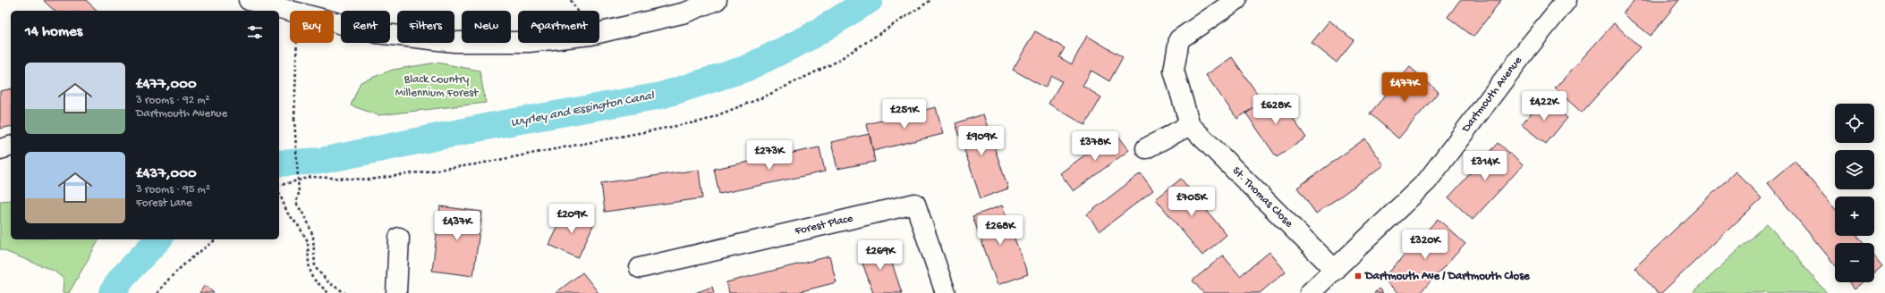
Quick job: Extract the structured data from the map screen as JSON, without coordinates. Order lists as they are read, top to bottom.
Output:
{
  "streets": {
    "street": ["Dartmouth Avenue", "St. Thomas Close", "Forest Place"]
  },
  "crossings": [
    ["Dartmouth Avenue", "St. Thomas Close"]
  ],
  "water": ["Wyrley and Essington Canal"],
  "parks": ["Black Country Millennium Forest"],
  "places": {
    "transit": ["Dartmouth Ave / Dartmouth Close"]
  },
  "page": {
    "chip": [
      "Buy",
      "Rent",
      "Filters",
      "New",
      "Apartment"
    ],
    "heading": "14 homes",
    "list": [
      {
        "name": "£477,000",
        "note": "3 rooms · 92 m² · Dartmouth Avenue"
      },
      {
        "name": "£437,000",
        "note": "3 rooms · 95 m² · Forest Lane"
      }
    ],
    "price": [
      "£477K",
      "£422K",
      "£628K",
      "£251K",
      "£909K",
      "£378K",
      "£273K",
      "£314K",
      "£705K",
      "£209K",
      "£437K",
      "£268K",
      "£320K",
      "£269K"
    ],
    "map_buttons": ["+", "−"]
  }
}
